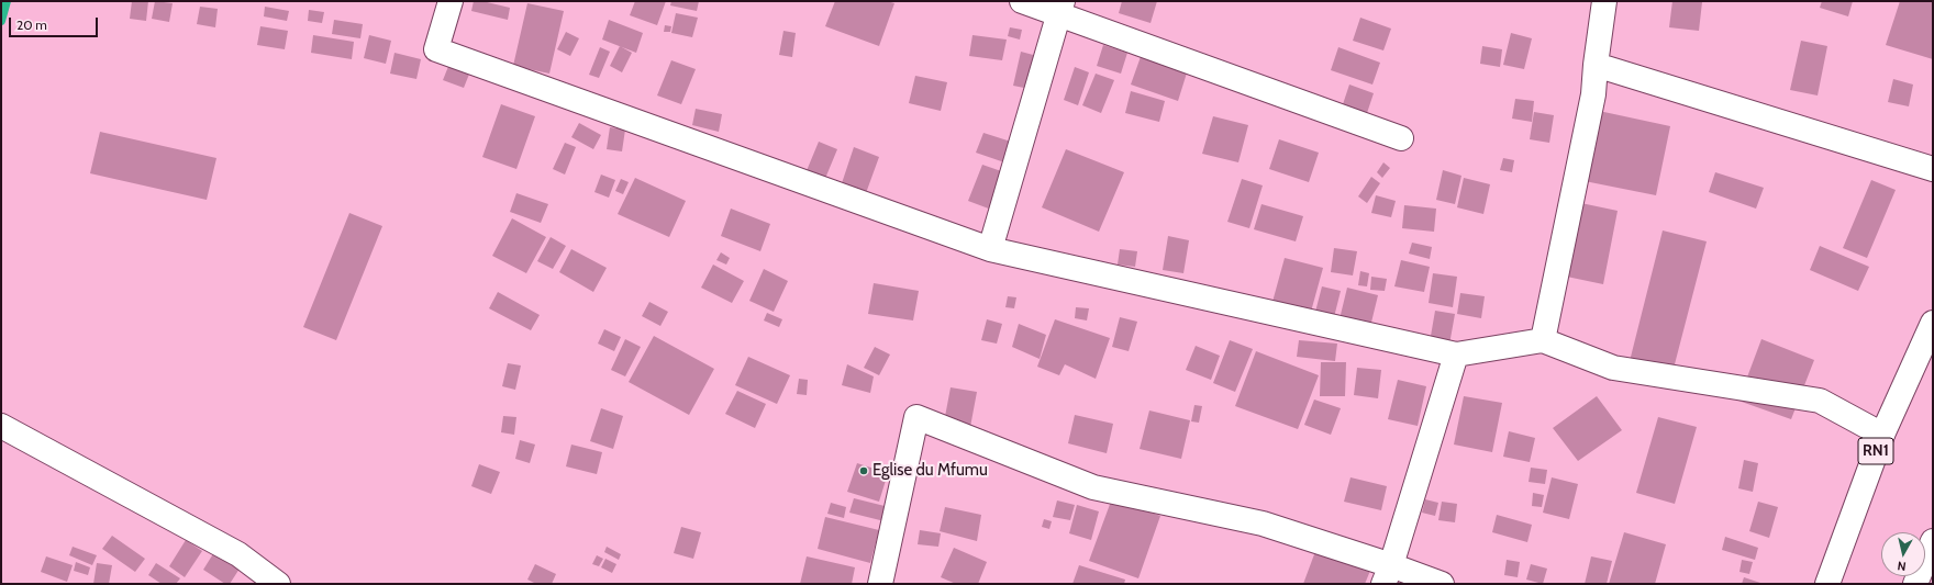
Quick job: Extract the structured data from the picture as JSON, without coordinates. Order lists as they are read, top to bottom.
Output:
{
  "streets": {
    "main road": ["RN1"]
  },
  "places": ["Eglise du Mfumu"],
  "scale_bar": "20 m",
  "north": "bottom"
}
